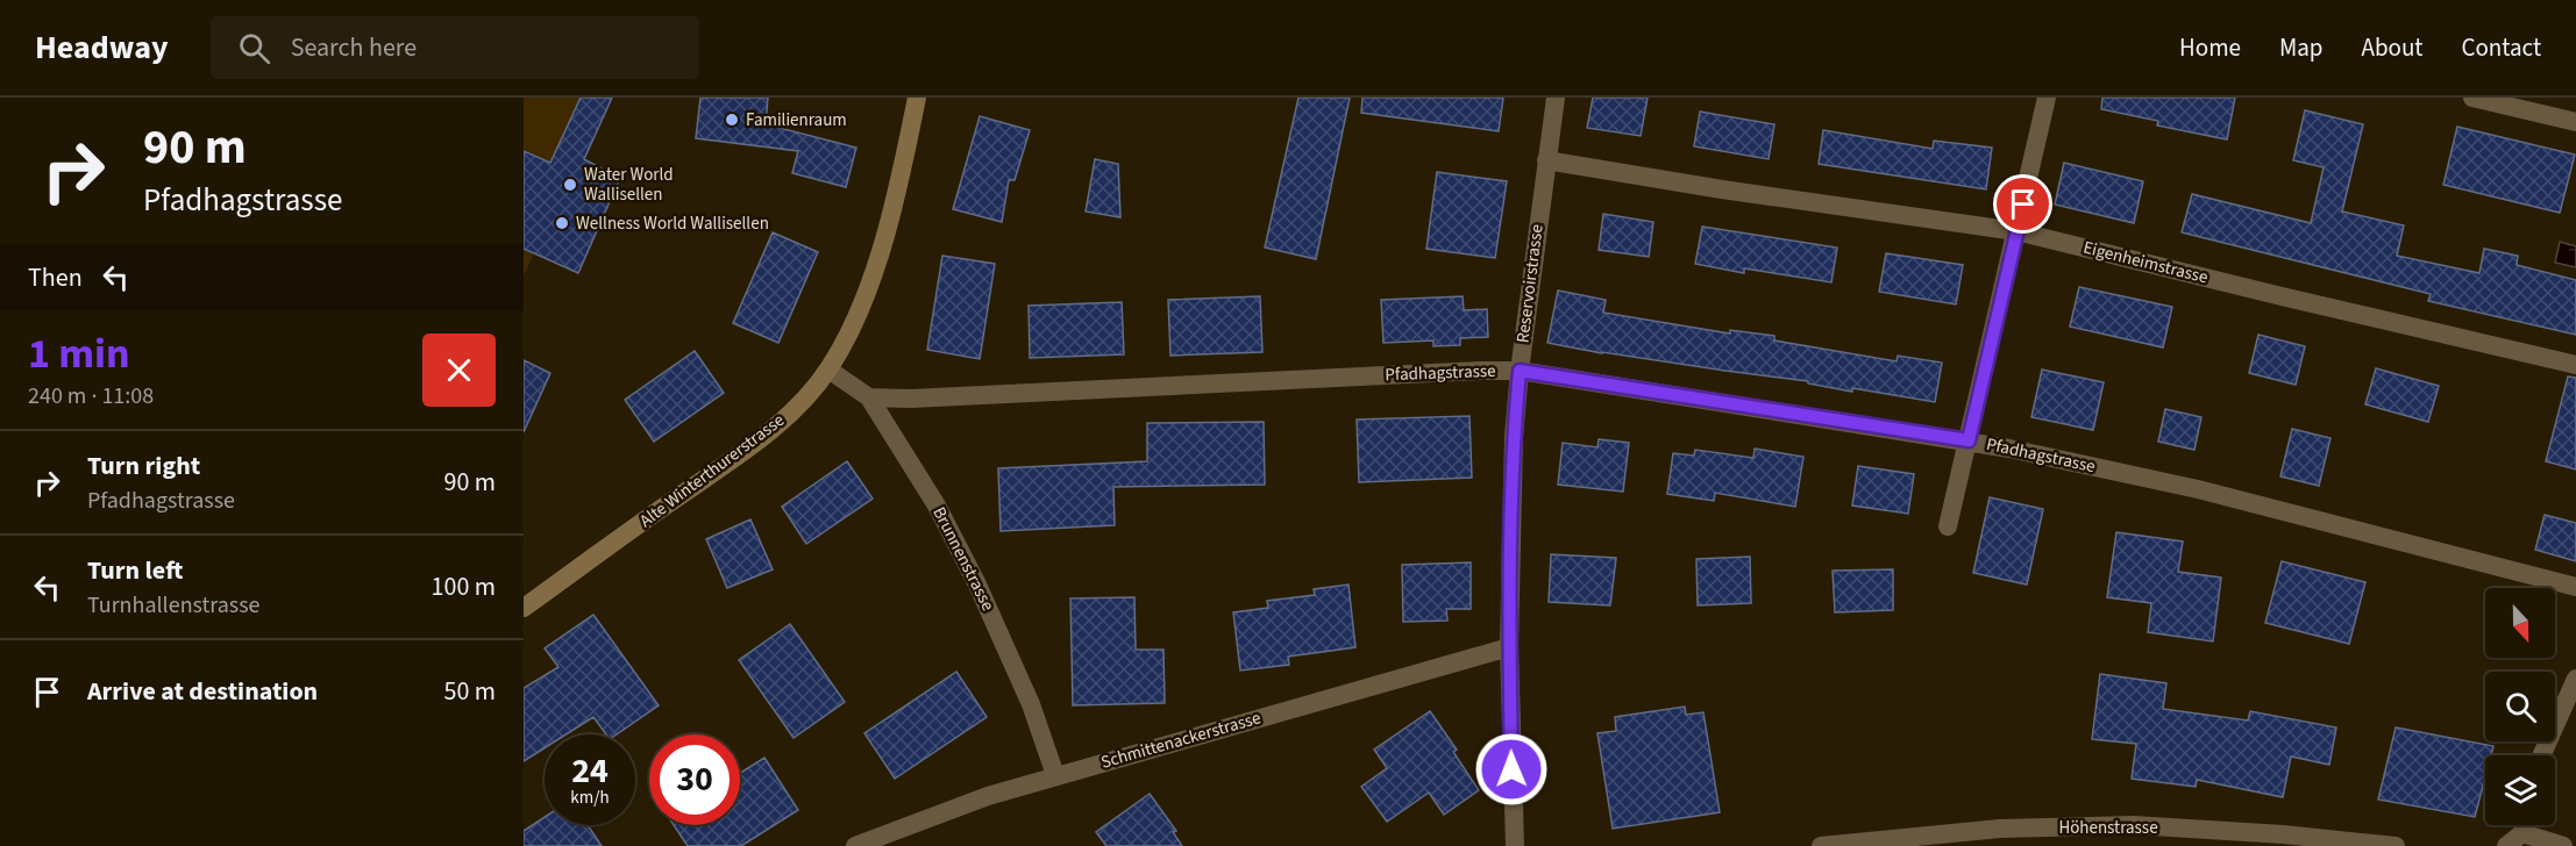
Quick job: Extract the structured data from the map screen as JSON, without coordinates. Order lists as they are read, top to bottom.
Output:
{
  "streets": {
    "main road": ["Alte Winterthurerstrasse"],
    "street": [
      "Eigenheimstrasse",
      "Reservoirstrasse",
      "Pfadhagstrasse",
      "Brunnenstrasse",
      "Schmittenackerstrasse",
      "Höhenstrasse"
    ]
  },
  "crossings": [
    ["Eigenheimstrasse", "Reservoirstrasse"],
    ["Reservoirstrasse", "Pfadhagstrasse"],
    ["Reservoirstrasse", "Schmittenackerstrasse"],
    ["Pfadhagstrasse", "Brunnenstrasse"],
    ["Alte Winterthurerstrasse", "Brunnenstrasse"],
    ["Brunnenstrasse", "Schmittenackerstrasse"]
  ],
  "places": ["Familienraum", "Water World Wallisellen", "Wellness World Wallisellen"],
  "north": "bottom",
  "page": {
    "header": "Headway",
    "search": "Search here",
    "nav": [
      "Home",
      "Map",
      "About",
      "Contact"
    ],
    "turn": ["90 m", "Pfadhagstrasse"],
    "then": "Then",
    "heading": ["1 min", "240 m · 11:08"],
    "list": [
      {
        "name": "Turn right",
        "note": "Pfadhagstrasse",
        "value": "90 m"
      },
      {
        "name": "Turn left",
        "note": "Turnhallenstrasse",
        "value": "100 m"
      },
      {
        "name": "Arrive at destination",
        "value": "50 m"
      }
    ],
    "speed": "24 km/h",
    "limit": "30"
  }
}
